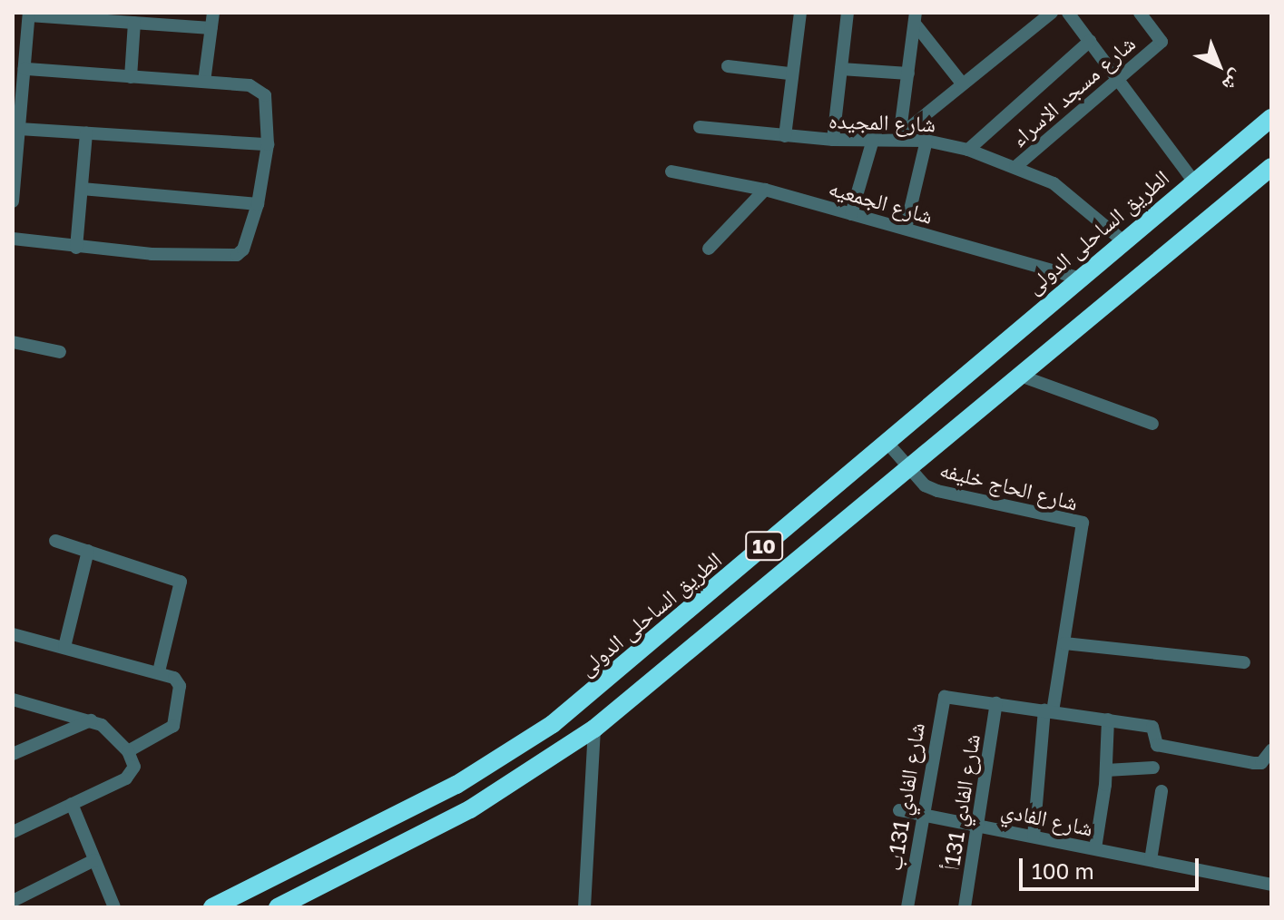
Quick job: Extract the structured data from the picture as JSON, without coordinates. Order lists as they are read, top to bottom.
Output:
{
  "streets": {
    "highway": ["الطريق الساحلى الدولى", "10"],
    "street": [
      "شارع مسجد الاسراء",
      "شارع المجيده",
      "شارع الجمعيه",
      "شارع الحاج خليفه",
      "شارع الفادي 131ب",
      "شارع الفادي 131أ",
      "شارع الفادي"
    ]
  },
  "crossings": [
    ["شارع مسجد الاسراء", "شارع المجيده"],
    ["شارع المجيده", "الطريق الساحلى الدولى"],
    ["شارع الجمعيه", "الطريق الساحلى الدولى"],
    ["الطريق الساحلى الدولى", "شارع الحاج خليفه"],
    ["شارع الحاج خليفه", "10"],
    ["شارع الحاج خليفه", "شارع الفادي"],
    ["شارع الفادي 131ب", "شارع الفادي 131أ"],
    ["شارع الفادي 131ب", "شارع الفادي"],
    ["شارع الفادي 131أ", "شارع الفادي"]
  ],
  "scale_bar": "100 m",
  "north": "bottom right"
}
